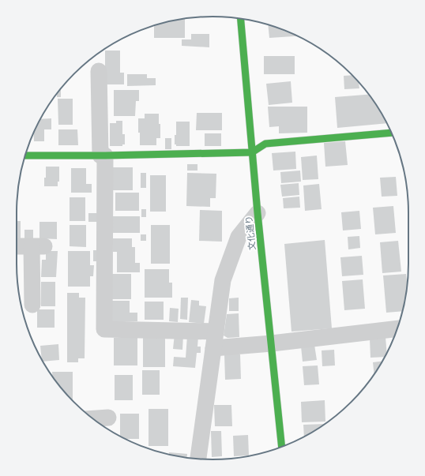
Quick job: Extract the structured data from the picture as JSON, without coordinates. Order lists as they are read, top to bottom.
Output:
{
  "streets": {
    "street": ["文化通り"]
  }
}
